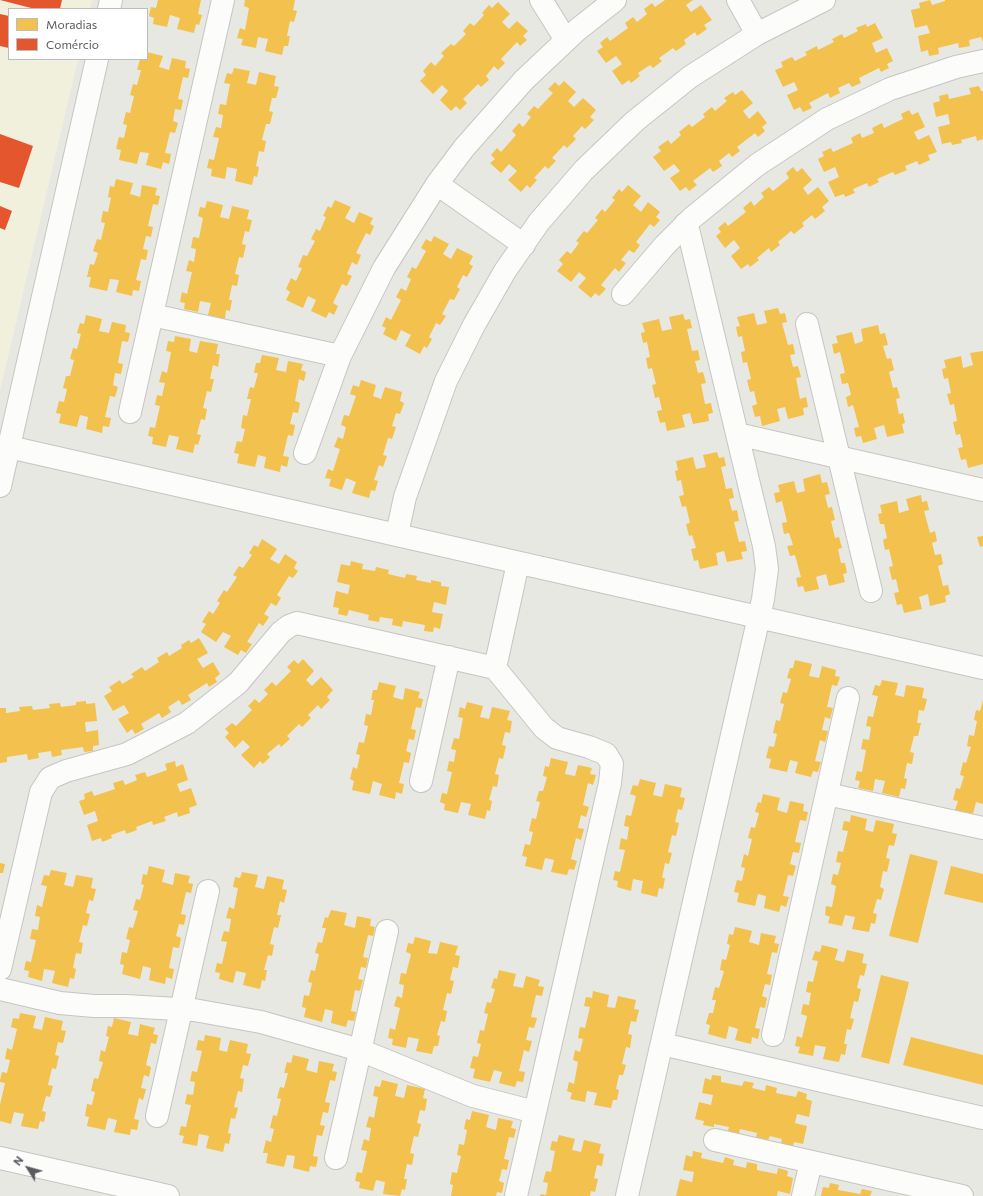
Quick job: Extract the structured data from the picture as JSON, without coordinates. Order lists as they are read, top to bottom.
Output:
{
  "legend": ["Moradias", "Comércio"],
  "north": "top left"
}
